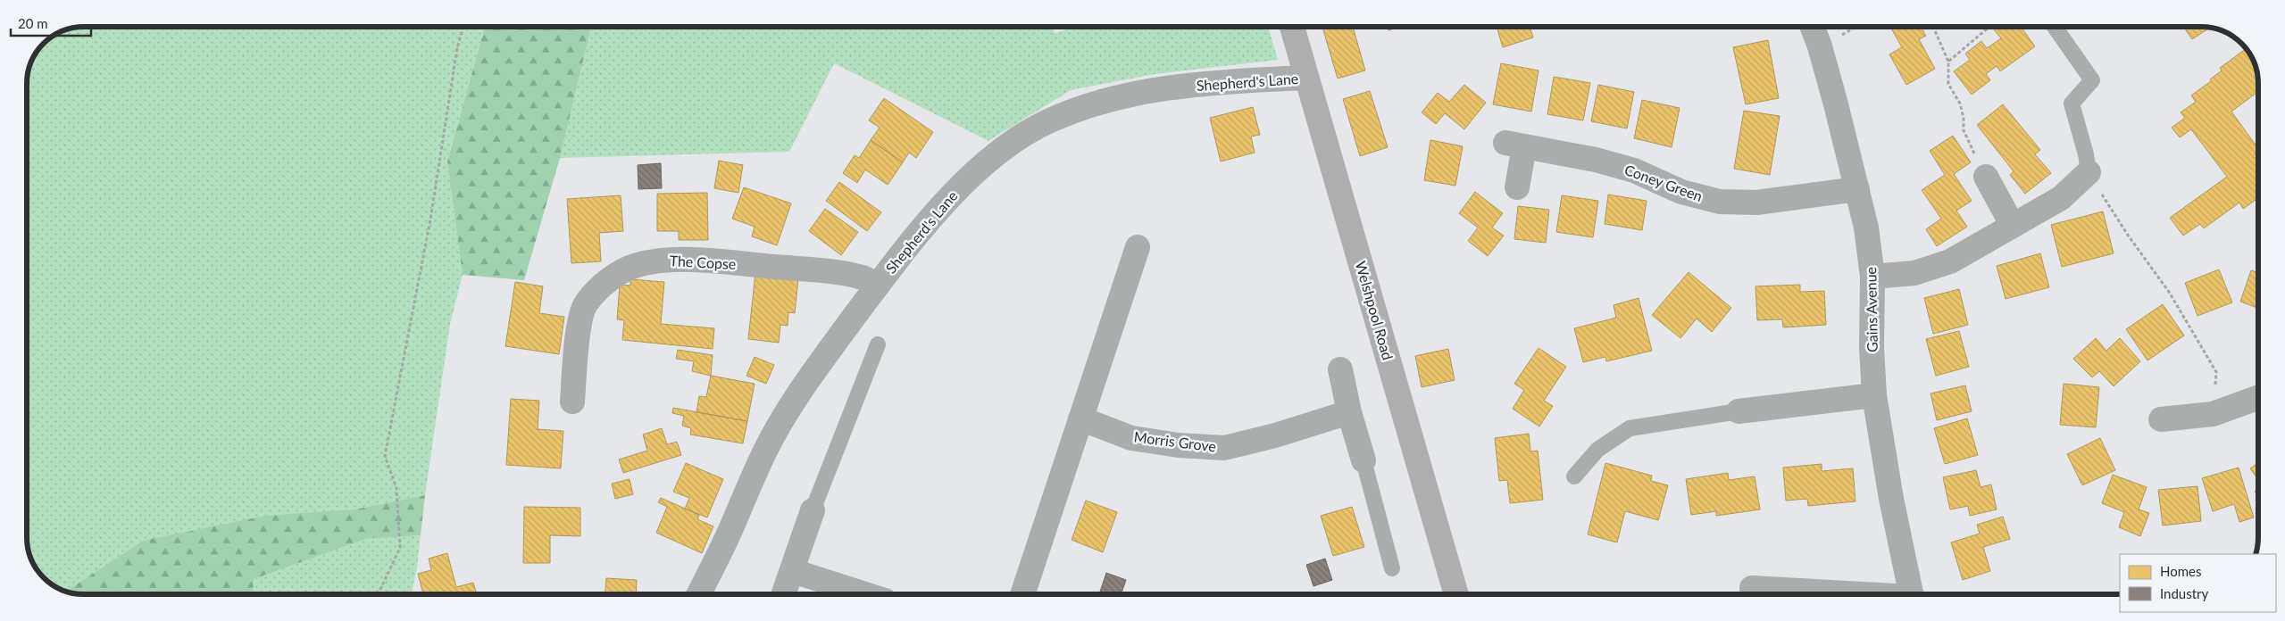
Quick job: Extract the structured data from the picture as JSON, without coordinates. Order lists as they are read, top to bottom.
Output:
{
  "streets": {
    "main road": ["Welshpool Road"],
    "street": [
      "Shepherd's Lane",
      "Coney Green",
      "The Copse",
      "Gains Avenue",
      "Morris Grove"
    ]
  },
  "crossings": [
    ["Shepherd's Lane", "The Copse"],
    ["Shepherd's Lane", "Welshpool Road"],
    ["Coney Green", "Gains Avenue"]
  ],
  "legend": ["Homes", "Industry"],
  "scale_bar": "20 m"
}
